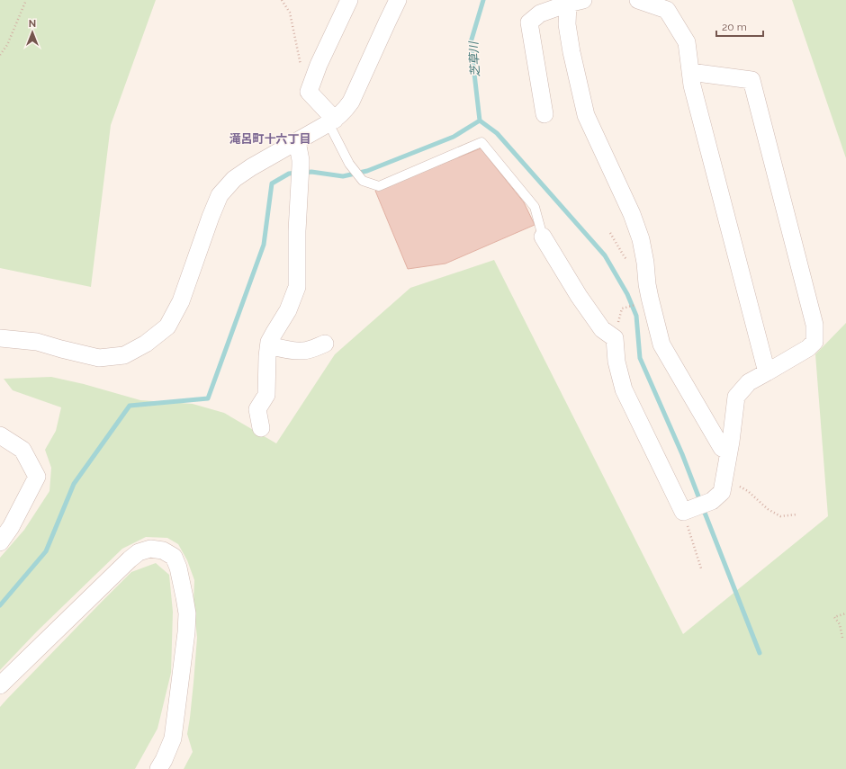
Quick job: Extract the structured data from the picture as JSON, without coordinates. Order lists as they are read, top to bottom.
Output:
{
  "districts": ["滝呂町十六丁目"],
  "water": ["芝草川"],
  "scale_bar": "20 m",
  "north": "top"
}
